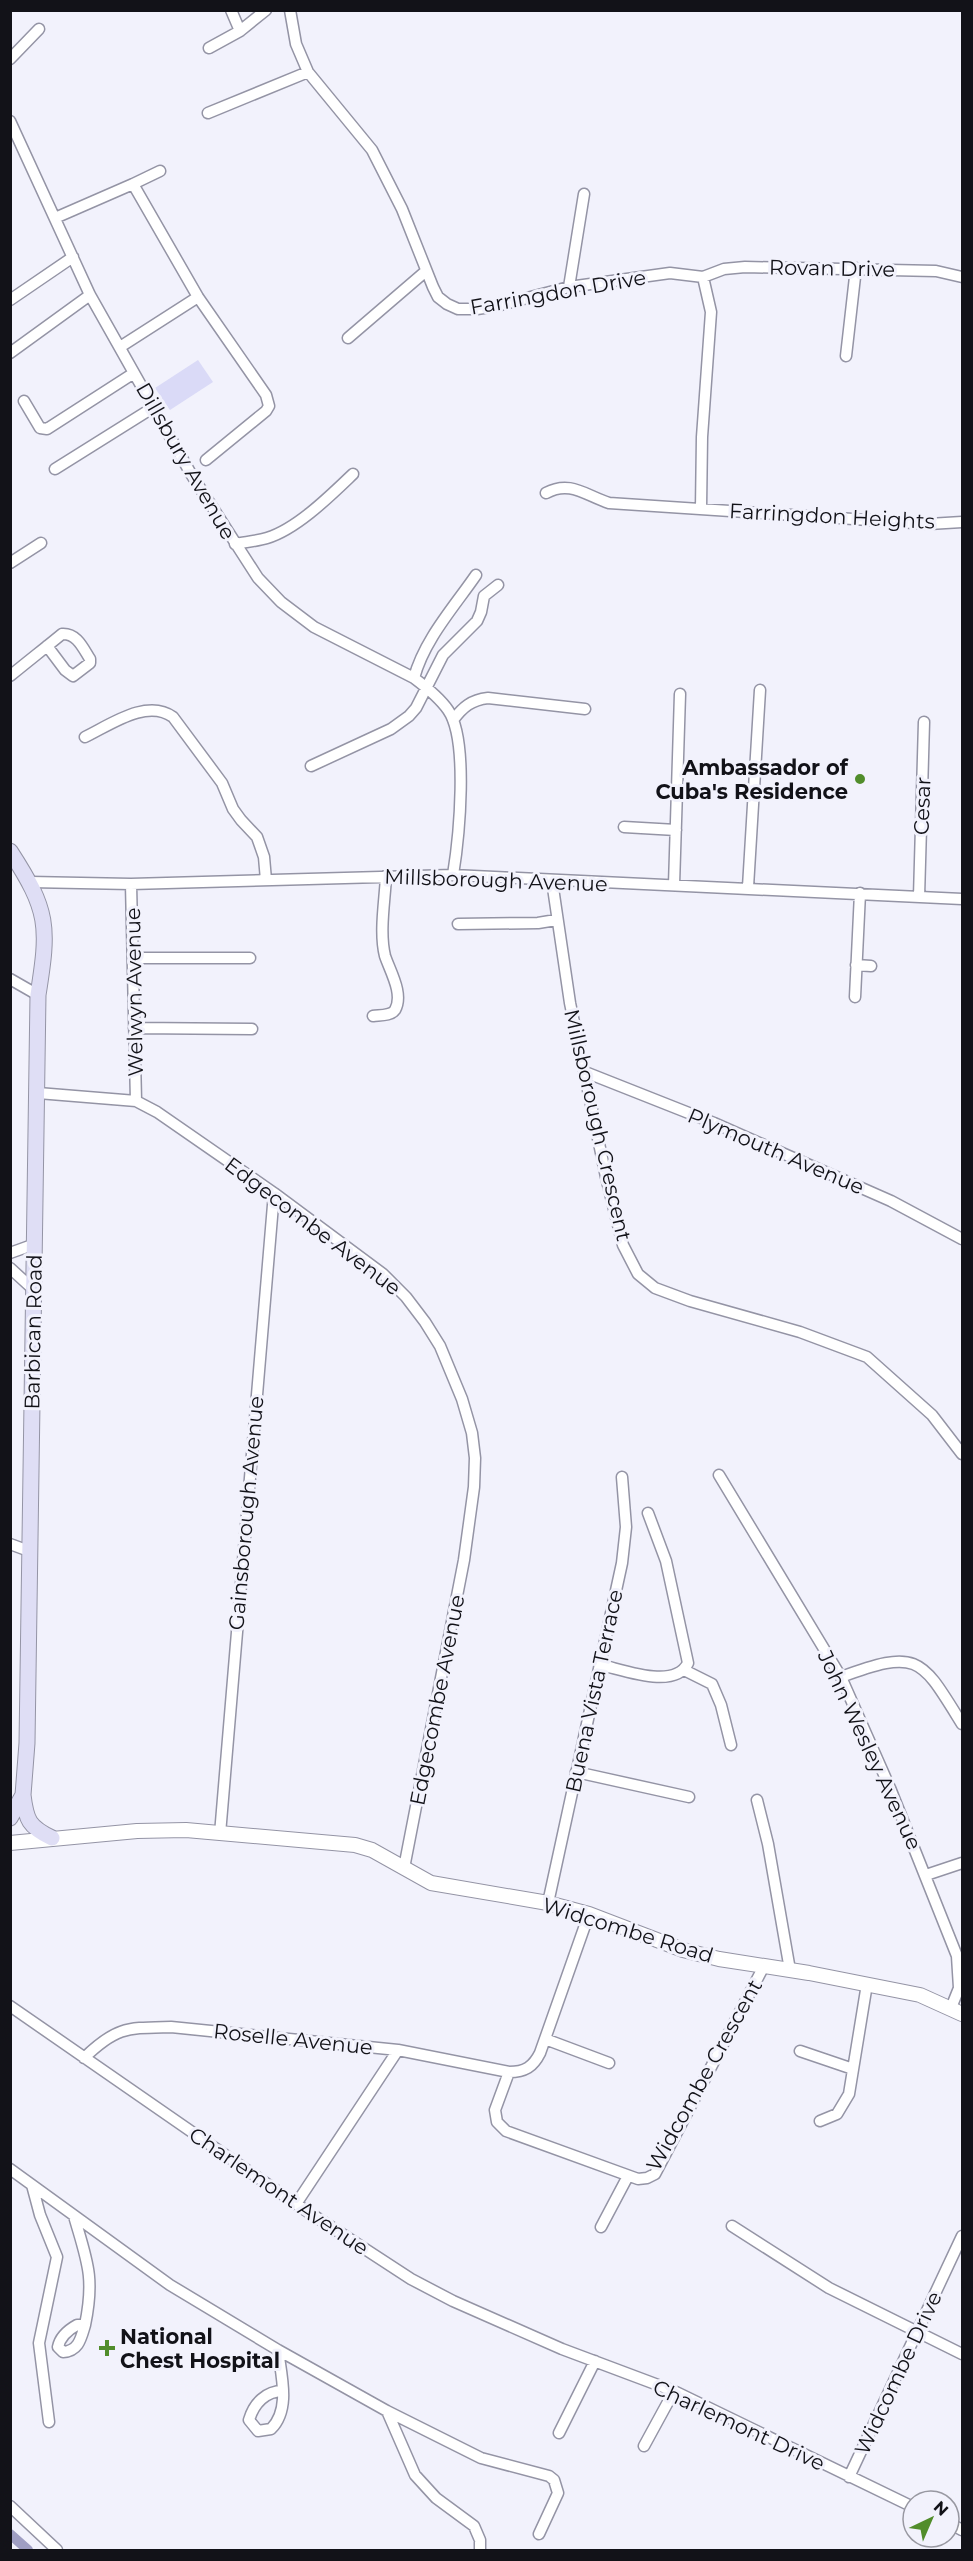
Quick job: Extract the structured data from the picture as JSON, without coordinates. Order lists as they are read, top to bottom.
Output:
{
  "streets": {
    "main road": ["Barbican Road"],
    "street": [
      "Rovan Drive",
      "Farringdon Drive",
      "Dillsbury Avenue",
      "Farringdon Heights",
      "Cesar",
      "Millsborough Avenue",
      "Welwyn Avenue",
      "Millsborough Crescent",
      "Plymouth Avenue",
      "Edgecombe Avenue",
      "Gainsborough Avenue",
      "Buena Vista Terrace",
      "John Wesley Avenue",
      "Widcombe Road",
      "Roselle Avenue",
      "Widcombe Crescent",
      "Charlemont Avenue",
      "Widcombe Drive",
      "Charlemont Drive"
    ]
  },
  "crossings": [
    ["Rovan Drive", "Farringdon Drive"],
    ["Dillsbury Avenue", "Millsborough Avenue"],
    ["Cesar", "Millsborough Avenue"],
    ["Millsborough Avenue", "Welwyn Avenue"],
    ["Millsborough Avenue", "Millsborough Crescent"],
    ["Millsborough Avenue", "Barbican Road"],
    ["Welwyn Avenue", "Edgecombe Avenue"],
    ["Millsborough Crescent", "Plymouth Avenue"],
    ["Edgecombe Avenue", "Barbican Road"],
    ["Edgecombe Avenue", "Gainsborough Avenue"],
    ["Edgecombe Avenue", "Widcombe Road"],
    ["Gainsborough Avenue", "Widcombe Road"],
    ["Buena Vista Terrace", "Widcombe Road"],
    ["John Wesley Avenue", "Widcombe Road"],
    ["Widcombe Road", "Widcombe Crescent"],
    ["Roselle Avenue", "Widcombe Crescent"],
    ["Roselle Avenue", "Charlemont Avenue"],
    ["Charlemont Avenue", "Charlemont Drive"],
    ["Widcombe Drive", "Charlemont Drive"]
  ],
  "places": {
    "other": ["Ambassador of Cuba's Residence"],
    "health": ["National Chest Hospital"]
  },
  "north": "top right"
}
